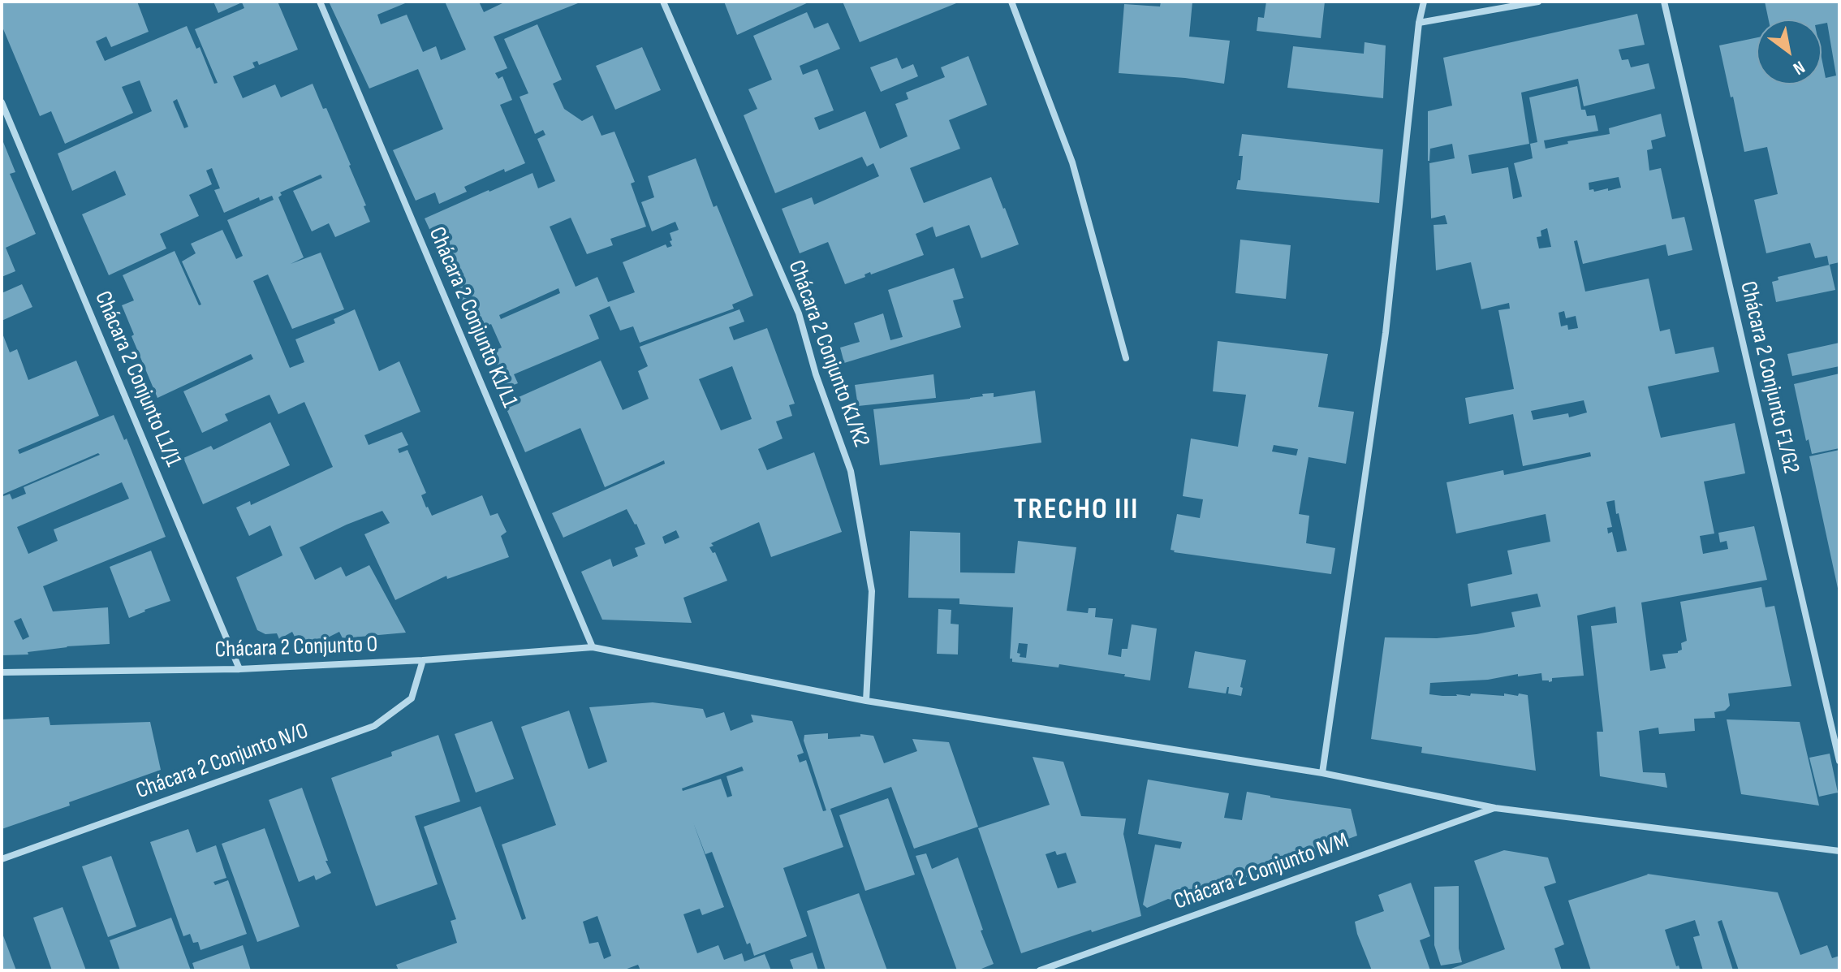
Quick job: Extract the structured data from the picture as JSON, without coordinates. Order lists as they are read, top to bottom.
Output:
{
  "streets": {
    "street": [
      "Chácara 2 Conjunto K1/L1",
      "Chácara 2 Conjunto K1/K2",
      "Chácara 2 Conjunto F1/G2",
      "Chácara 2 Conjunto L1/J1",
      "Chácara 2 Conjunto O",
      "Chácara 2 Conjunto N/O",
      "Chácara 2 Conjunto N/M"
    ]
  },
  "crossings": [
    ["Chácara 2 Conjunto K1/L1", "Chácara 2 Conjunto O"],
    ["Chácara 2 Conjunto K1/K2", "Chácara 2 Conjunto O"],
    ["Chácara 2 Conjunto L1/J1", "Chácara 2 Conjunto O"],
    ["Chácara 2 Conjunto O", "Chácara 2 Conjunto N/O"],
    ["Chácara 2 Conjunto O", "Chácara 2 Conjunto N/M"]
  ],
  "districts": ["TRECHO III"],
  "north": "bottom right"
}
